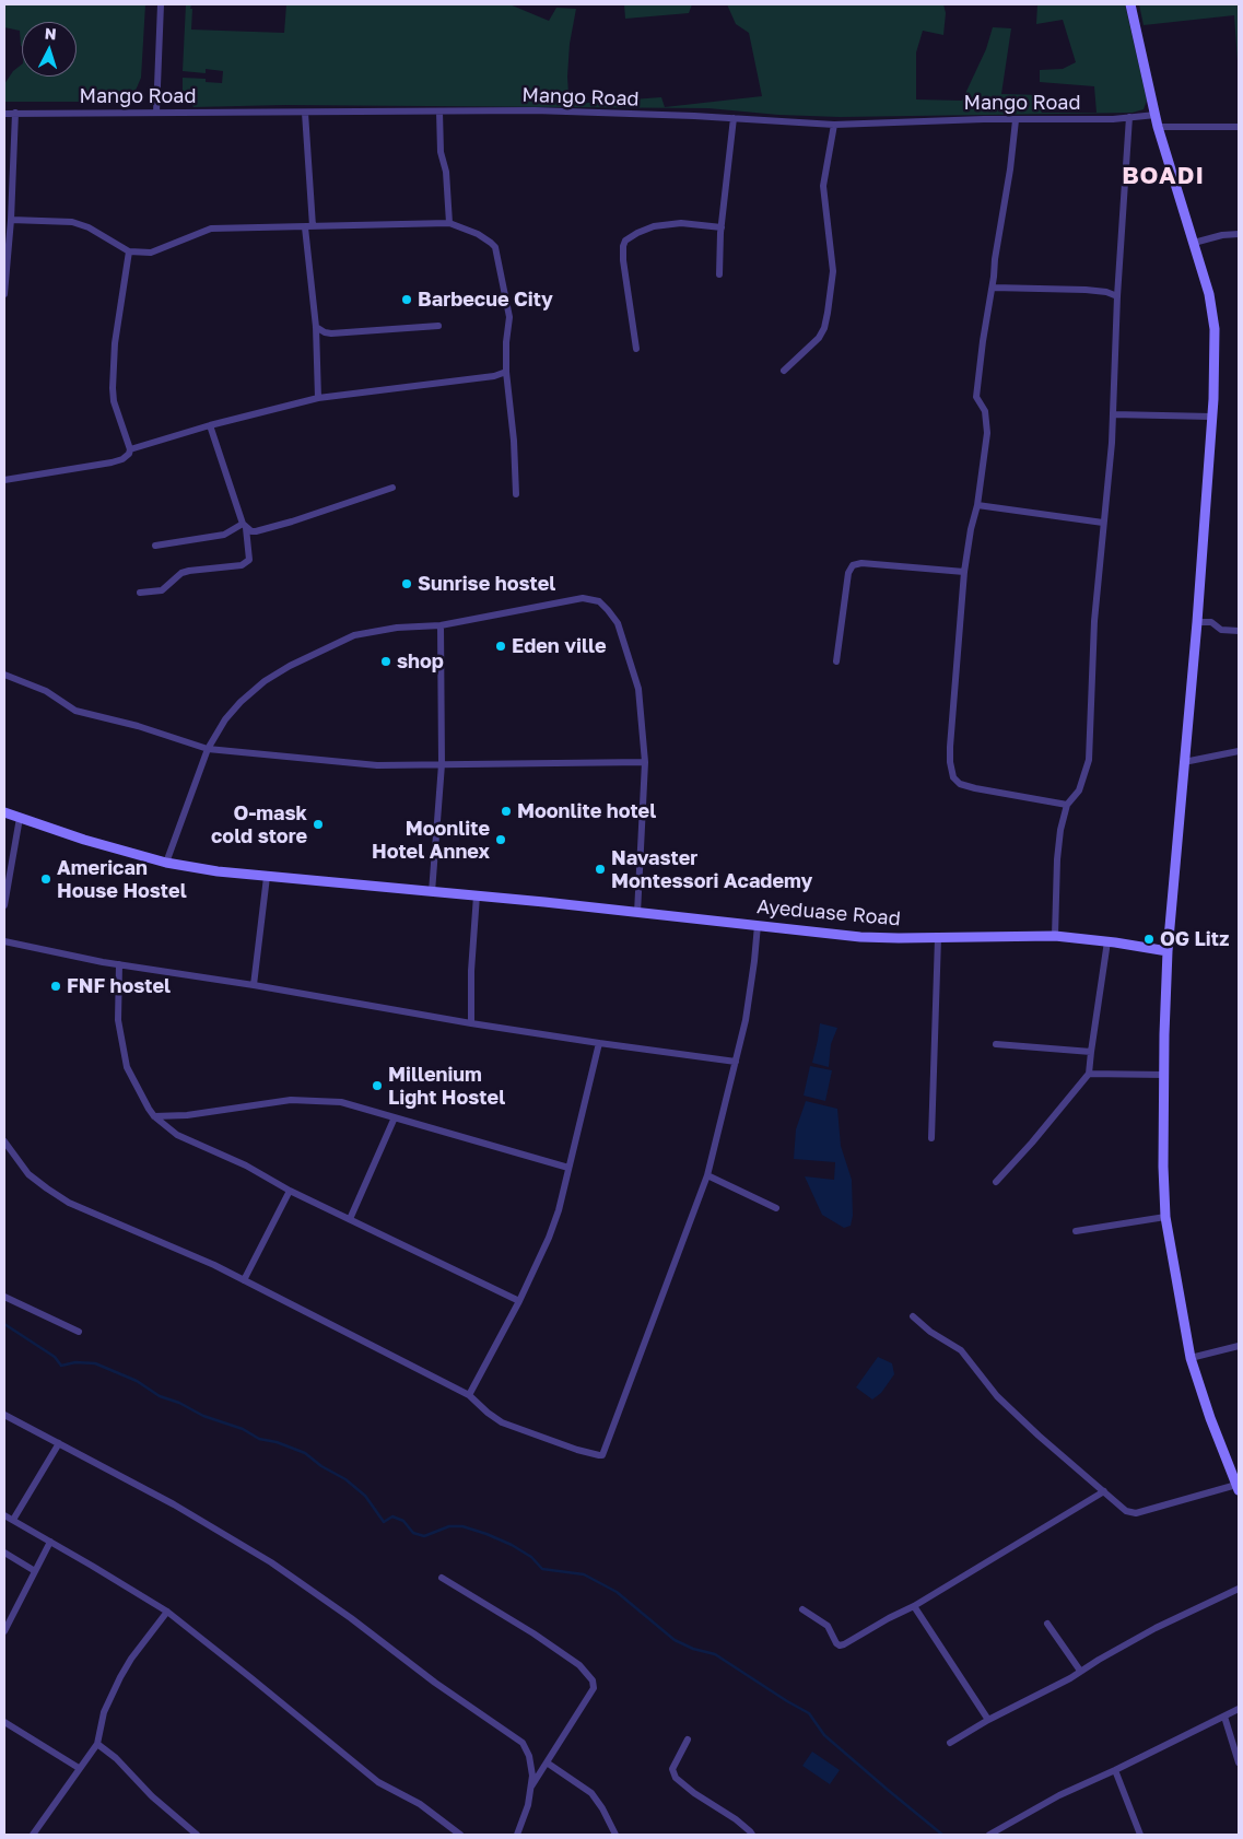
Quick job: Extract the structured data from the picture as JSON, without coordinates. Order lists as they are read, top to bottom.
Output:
{
  "streets": {
    "street": ["Mango Road", "Ayeduase Road"]
  },
  "districts": ["BOADI"],
  "places": [
    "Barbecue City",
    "Sunrise hostel",
    "Eden ville",
    "shop",
    "Moonlite hotel",
    "O-mask cold store",
    "Moonlite Hotel Annex",
    "Navaster Montessori Academy",
    "American House Hostel",
    "OG Litz",
    "FNF hostel",
    "Millenium Light Hostel"
  ],
  "north": "top"
}
